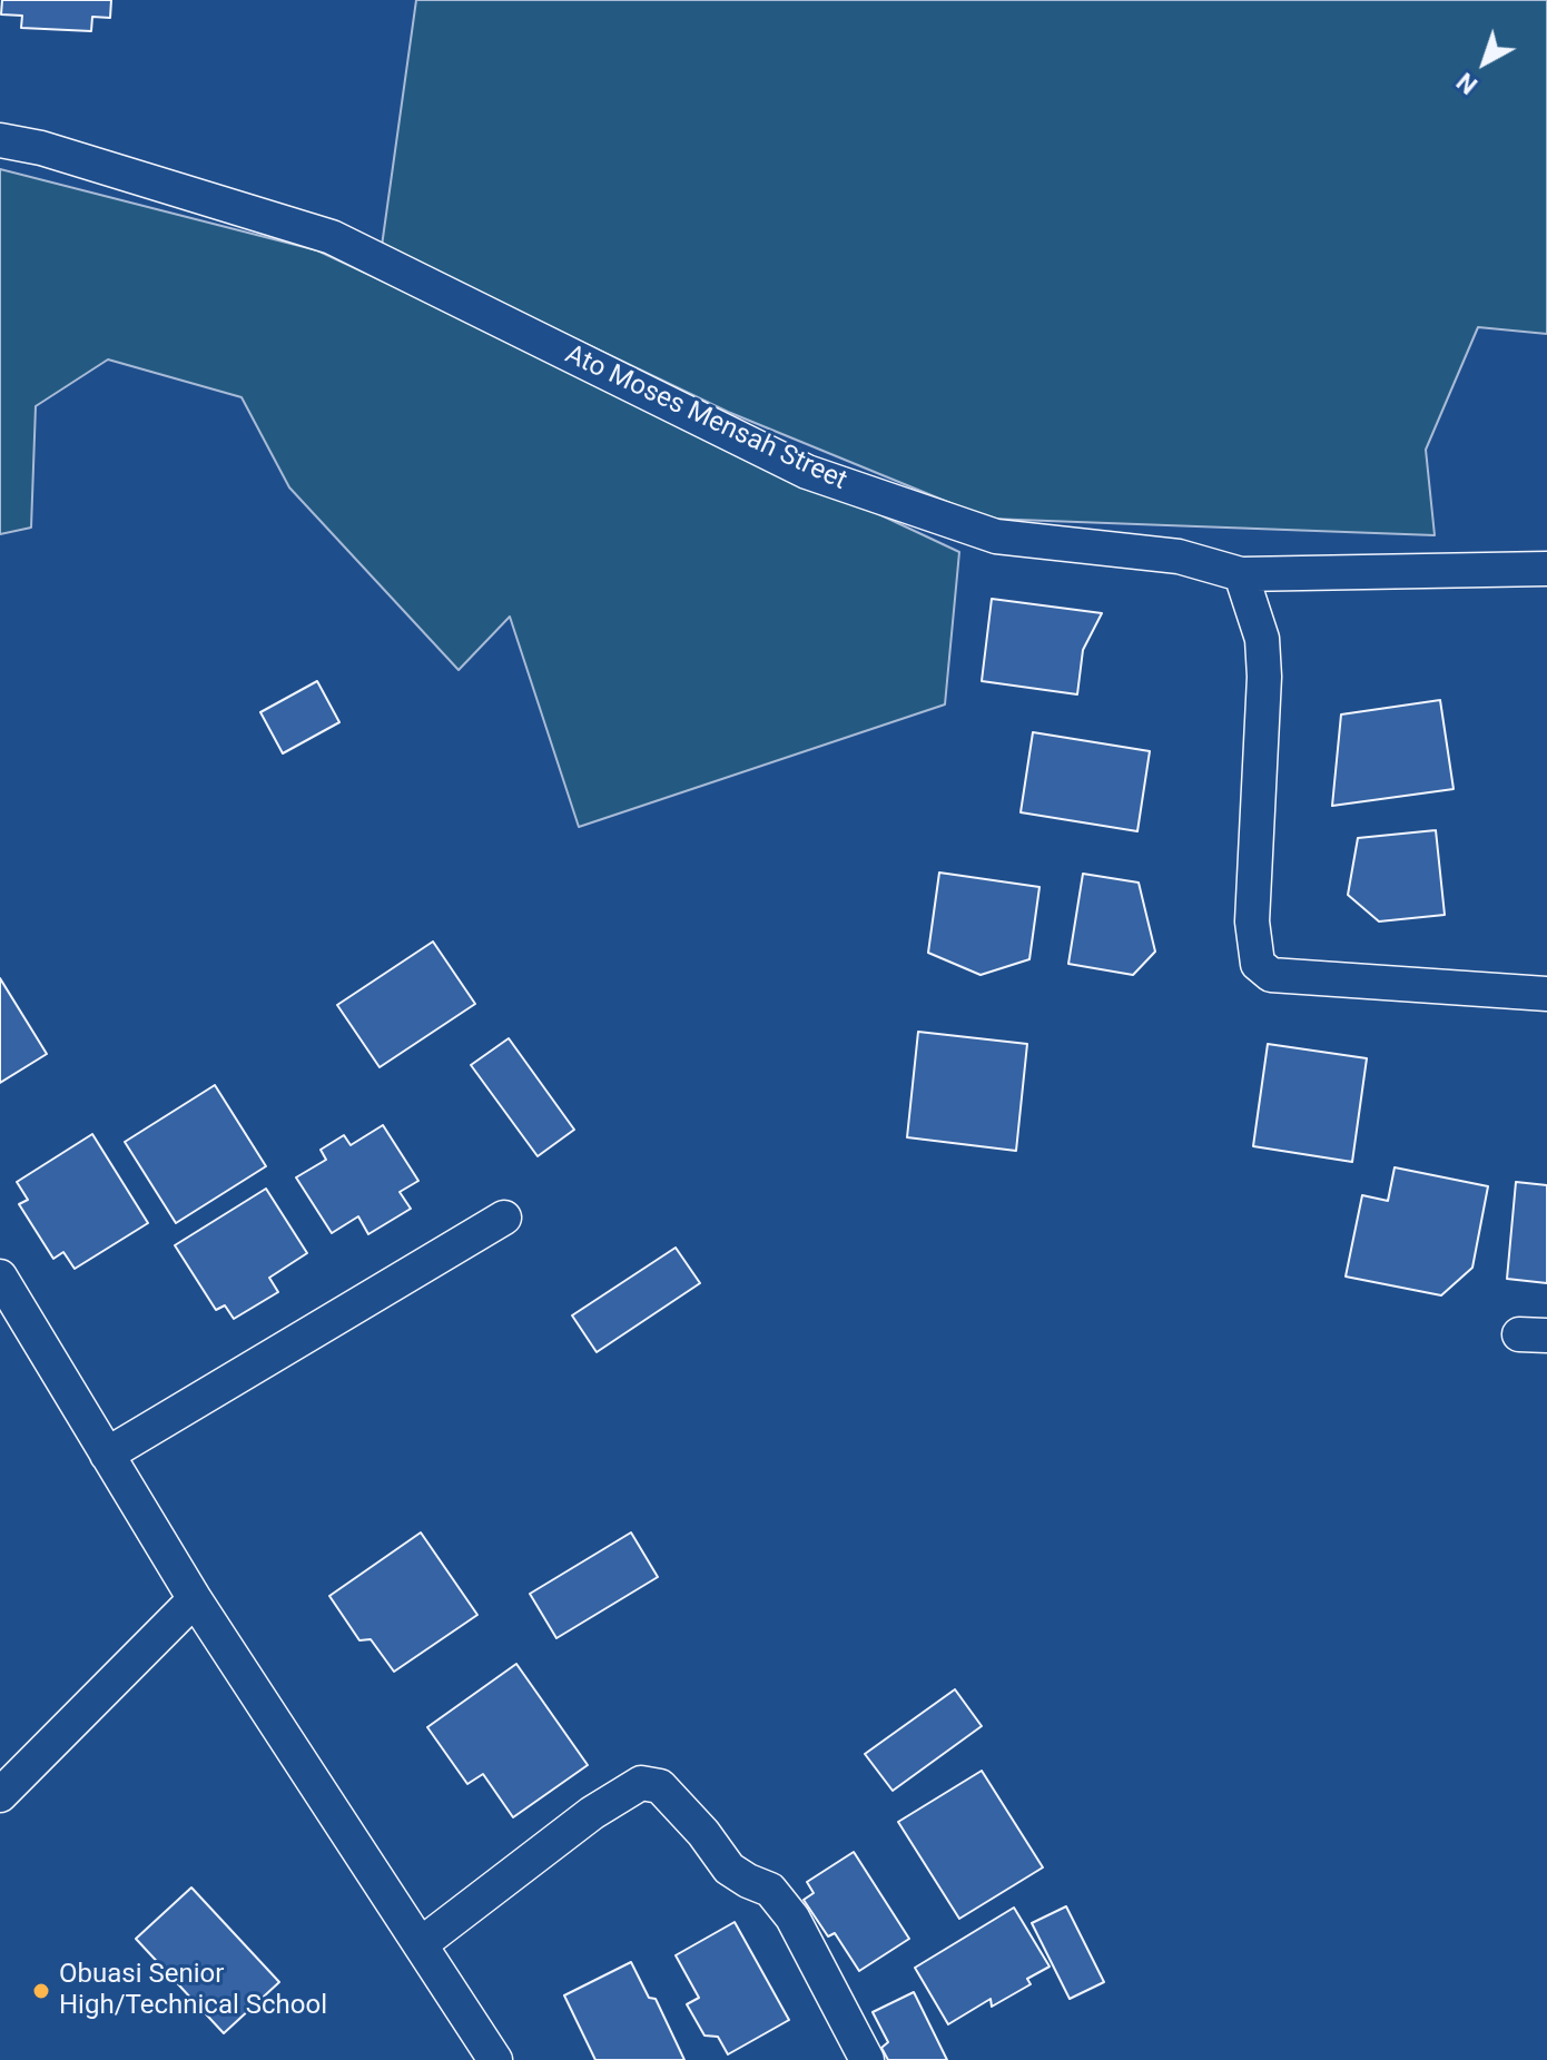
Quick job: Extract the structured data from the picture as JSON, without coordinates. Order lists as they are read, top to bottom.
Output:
{
  "streets": {
    "street": ["Ato Moses Mensah Street"]
  },
  "places": ["Obuasi Senior High/Technical School"],
  "north": "bottom left"
}
